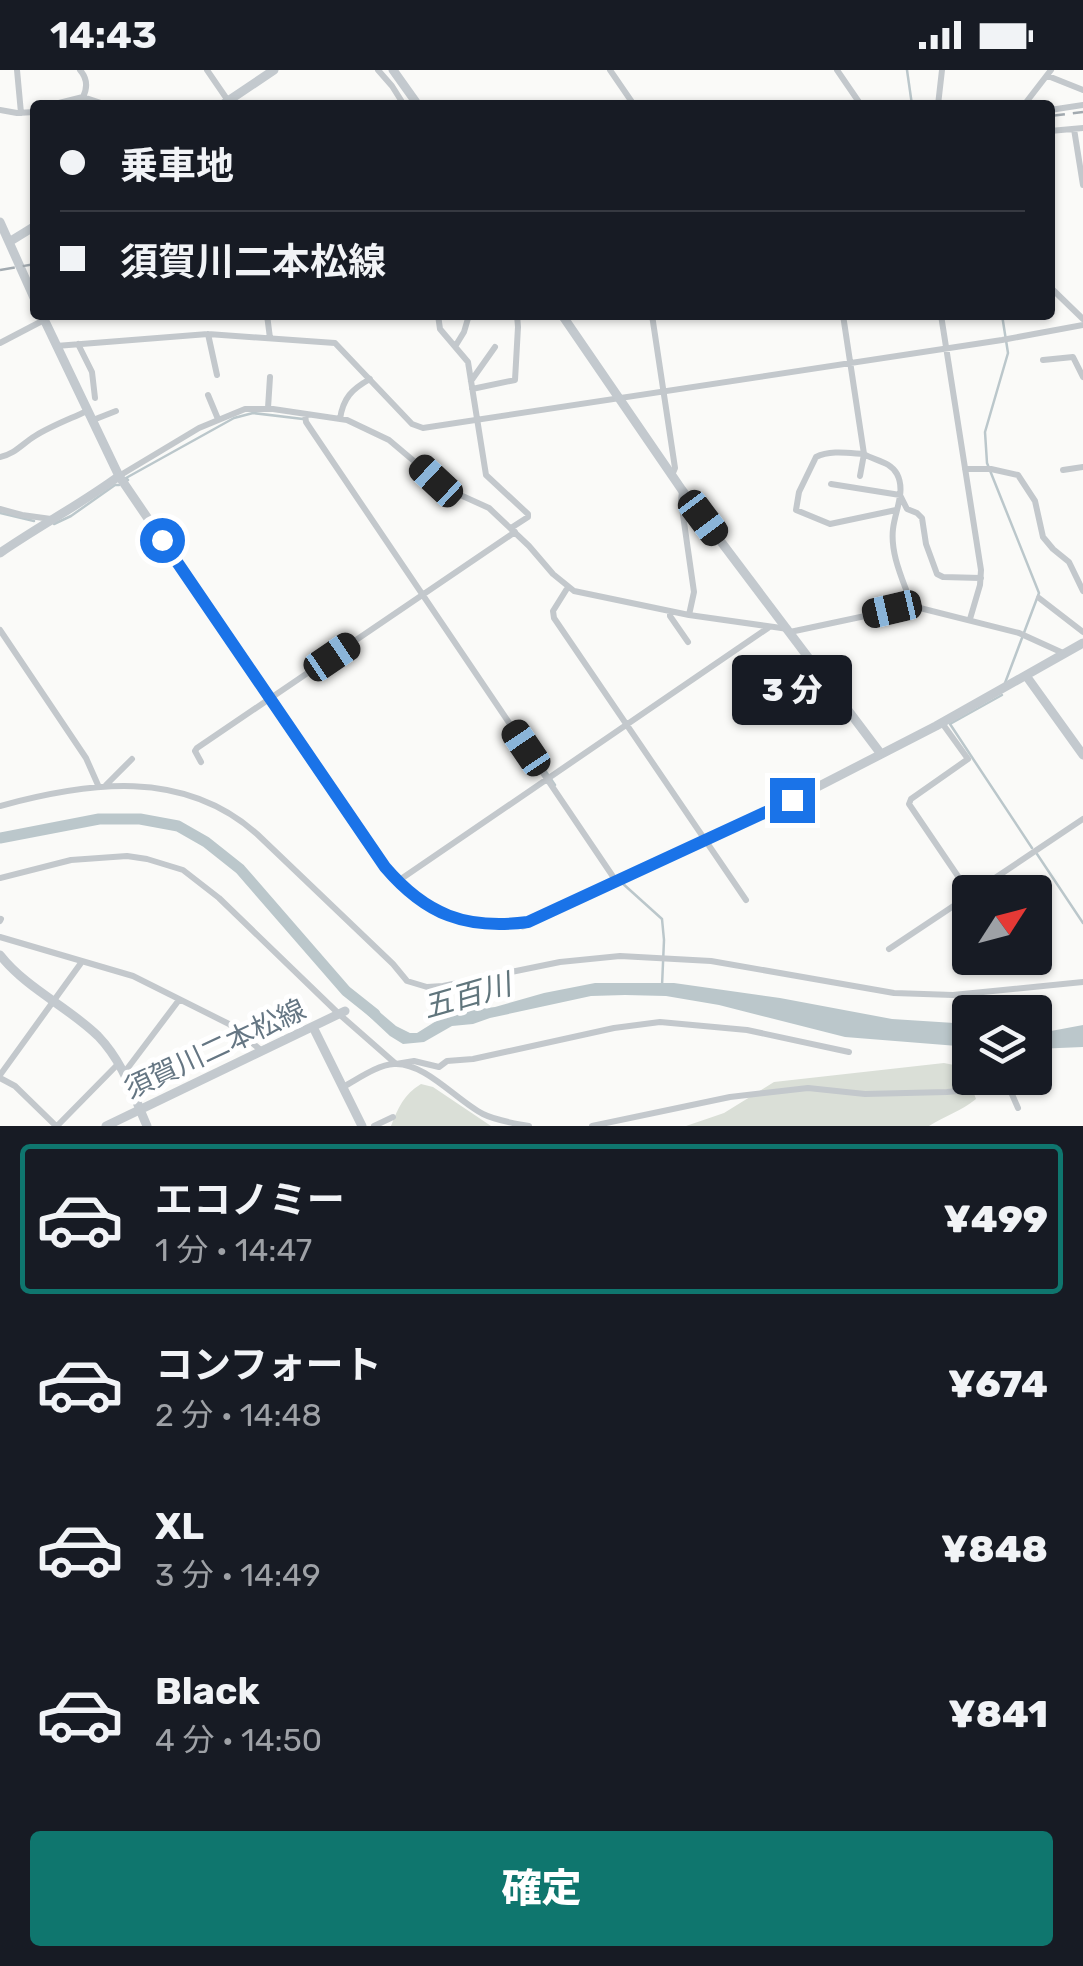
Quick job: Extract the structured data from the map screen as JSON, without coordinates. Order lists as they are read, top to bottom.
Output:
{
  "streets": {
    "street": ["須賀川二本松線"]
  },
  "water": ["五百川"],
  "north": "top right",
  "page": {
    "status": "14:43",
    "banner": ["乗車地", "須賀川二本松線"],
    "bubble": "3 分",
    "list": [
      {
        "name": "エコノミー",
        "note": "1 分 · 14:47",
        "value": "¥499"
      },
      {
        "name": "コンフォート",
        "note": "2 分 · 14:48",
        "value": "¥674"
      },
      {
        "name": "XL",
        "note": "3 分 · 14:49",
        "value": "¥848"
      },
      {
        "name": "Black",
        "note": "4 分 · 14:50",
        "value": "¥841"
      }
    ],
    "buttons": "確定"
  }
}
